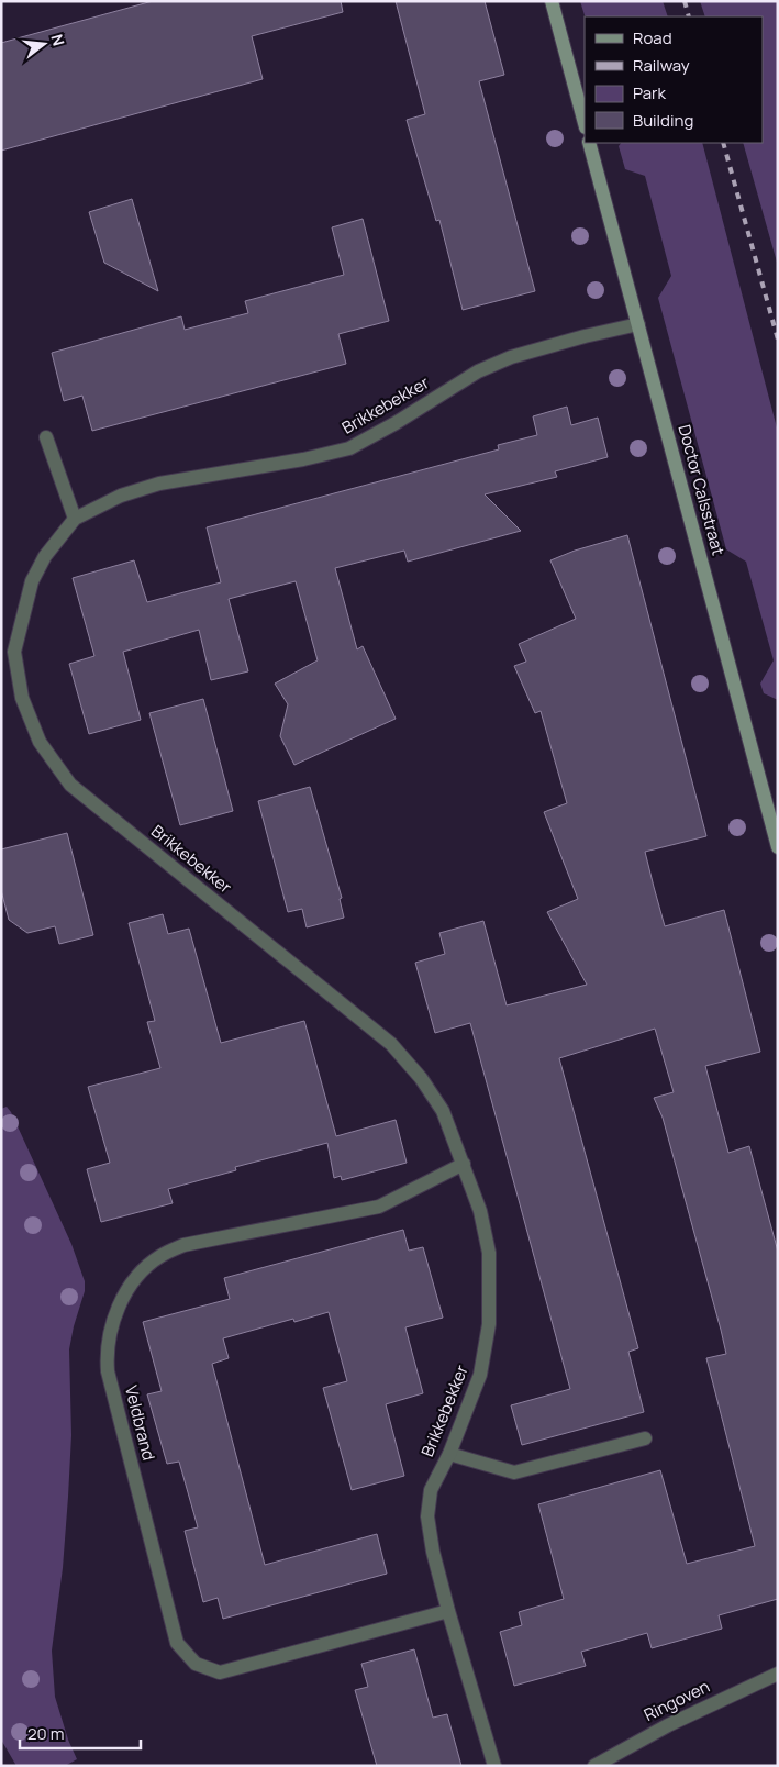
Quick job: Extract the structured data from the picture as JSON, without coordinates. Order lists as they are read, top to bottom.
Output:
{
  "streets": {
    "street": [
      "Brikkebekker",
      "Doctor Calsstraat",
      "Veldbrand",
      "Ringoven"
    ]
  },
  "crossings": [
    ["Brikkebekker", "Doctor Calsstraat"],
    ["Brikkebekker", "Veldbrand"]
  ],
  "legend": [
    "Road",
    "Railway",
    "Park",
    "Building"
  ],
  "scale_bar": "20 m",
  "north": "right"
}
